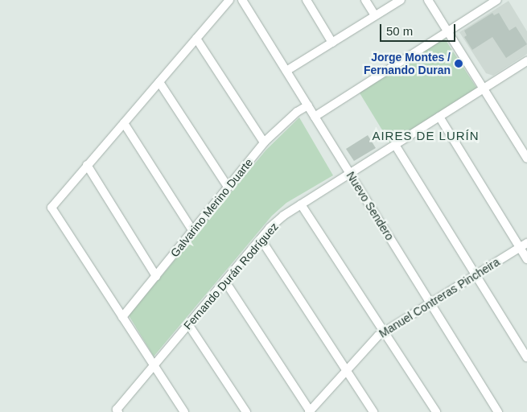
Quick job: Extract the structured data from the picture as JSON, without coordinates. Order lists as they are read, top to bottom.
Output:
{
  "streets": {
    "street": [
      "Nuevo Sendero",
      "Galvarino Merino Duarte",
      "Fernando Durán Rodríguez",
      "Manuel Contreras Pincheira"
    ]
  },
  "crossings": [
    ["Nuevo Sendero", "Galvarino Merino Duarte"],
    ["Nuevo Sendero", "Fernando Durán Rodríguez"],
    ["Nuevo Sendero", "Manuel Contreras Pincheira"]
  ],
  "districts": ["AIRES DE LURÍN"],
  "places": ["Jorge Montes / Fernando Duran"],
  "scale_bar": "50 m"
}
